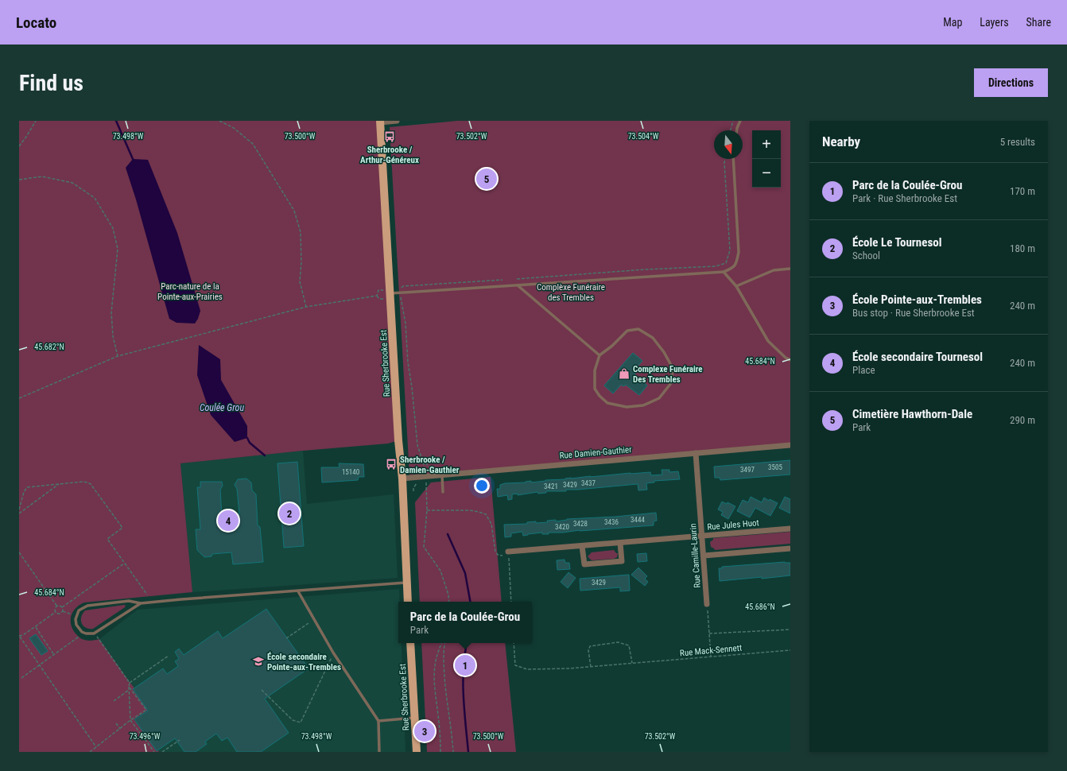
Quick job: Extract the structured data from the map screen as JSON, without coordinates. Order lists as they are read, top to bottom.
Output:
{
  "streets": {
    "main road": ["Rue Sherbrooke Est"],
    "street": ["Rue Damien-Gauthier", "Rue Jules Huot", "Rue Camille-Laurin"],
    "path": ["Rue Mack-Sennett"]
  },
  "crossings": [
    ["Rue Sherbrooke Est", "Rue Damien-Gauthier"],
    ["Rue Damien-Gauthier", "Rue Camille-Laurin"],
    ["Rue Jules Huot", "Rue Camille-Laurin"]
  ],
  "water": ["Coulée Grou"],
  "parks": ["Parc-nature de la Pointe-aux-Prairies", "Complèxe Funéraire des Trembles"],
  "places": {
    "bus stop": ["Sherbrooke / Arthur-Généreux", "Sherbrooke / Damien-Gauthier"],
    "shop": ["Complexe Funéraire Des Trembles"],
    "school or university": ["École secondaire Pointe-aux-Trembles"]
  },
  "house_numbers": [
    "3505",
    "3497",
    "15140",
    "3437",
    "3429",
    "3421",
    "3444",
    "3436",
    "3428",
    "3420",
    "3429"
  ],
  "north": "bottom",
  "page": {
    "header": "Locato",
    "nav": ["Map", "Layers", "Share"],
    "buttons": "Directions",
    "title": "Find us",
    "heading": ["Nearby", "5 results"],
    "map_buttons": ["+", "−"],
    "list": [
      {
        "mark": "1",
        "name": "Parc de la Coulée-Grou",
        "note": "Park · Rue Sherbrooke Est",
        "value": "170 m"
      },
      {
        "mark": "2",
        "name": "École Le Tournesol",
        "note": "School",
        "value": "180 m"
      },
      {
        "mark": "3",
        "name": "École Pointe-aux-Trembles",
        "note": "Bus stop · Rue Sherbrooke Est",
        "value": "240 m"
      },
      {
        "mark": "4",
        "name": "École secondaire Tournesol",
        "note": "Place",
        "value": "240 m"
      },
      {
        "mark": "5",
        "name": "Cimetière Hawthorn-Dale",
        "note": "Park",
        "value": "290 m"
      }
    ],
    "pins": [
      "5",
      "2",
      "4",
      "1",
      "3"
    ],
    "popup": ["Parc de la Coulée-Grou", "Park"]
  },
  "coordinates": [
    "73.498°W",
    "73.500°W",
    "73.502°W",
    "73.504°W",
    "45.682°N",
    "45.684°N",
    "45.686°N",
    "73.496°W"
  ]
}
